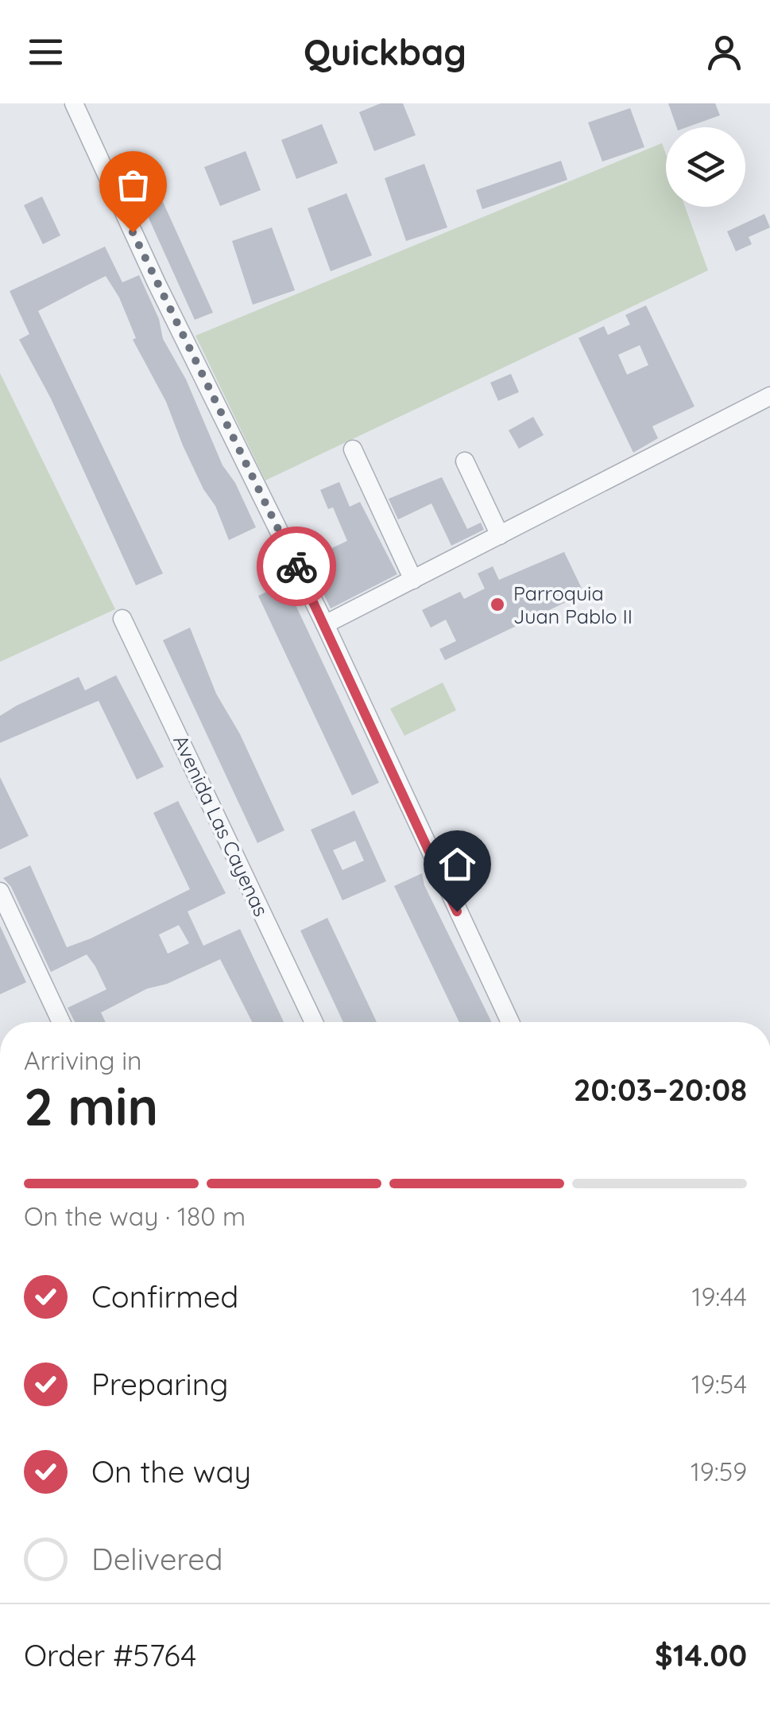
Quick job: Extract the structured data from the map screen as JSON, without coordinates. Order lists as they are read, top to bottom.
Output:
{
  "streets": {
    "street": ["Avenida Las Cayenas"]
  },
  "places": ["Parroquia Juan Pablo II"],
  "page": {
    "header": "Quickbag",
    "heading": ["2 min", "Arriving in", "20:03–20:08"],
    "panel": ["Order #5764", "$14.00"],
    "bar": "On the way · 180 m",
    "list": [
      ["Confirmed", "19:44"],
      ["Preparing", "19:54"],
      ["On the way", "19:59"],
      "Delivered"
    ]
  }
}
